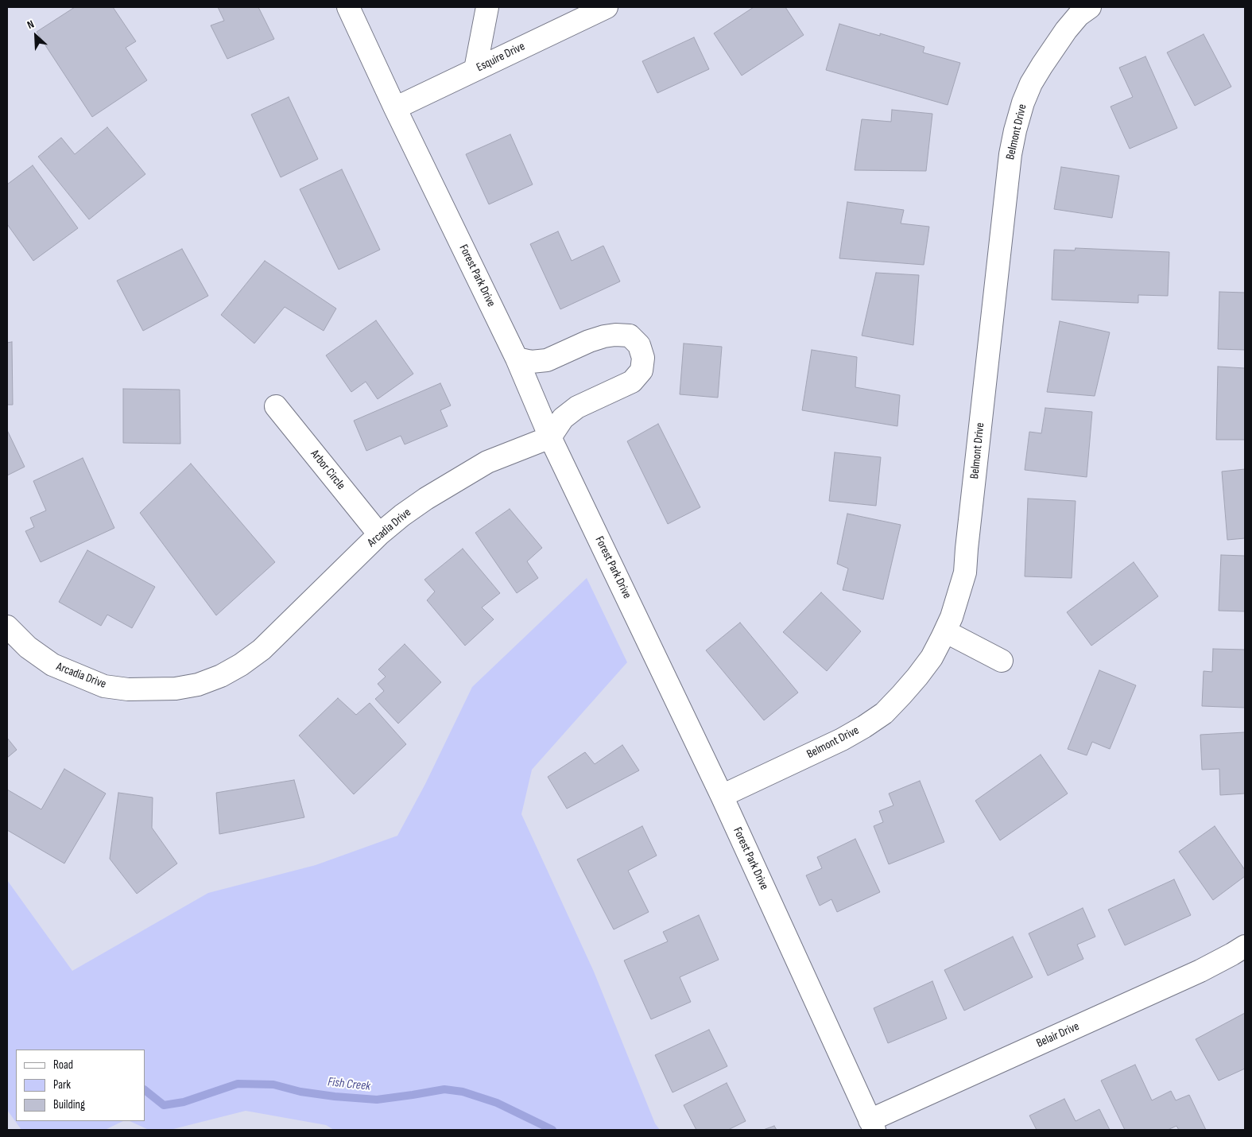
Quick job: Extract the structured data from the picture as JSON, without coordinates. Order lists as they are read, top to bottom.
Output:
{
  "streets": {
    "street": [
      "Esquire Drive",
      "Belmont Drive",
      "Forest Park Drive",
      "Arbor Circle",
      "Arcadia Drive",
      "Belair Drive"
    ]
  },
  "crossings": [
    ["Esquire Drive", "Forest Park Drive"],
    ["Belmont Drive", "Forest Park Drive"],
    ["Forest Park Drive", "Arcadia Drive"],
    ["Forest Park Drive", "Belair Drive"],
    ["Arbor Circle", "Arcadia Drive"]
  ],
  "water": ["Fish Creek"],
  "legend": ["Road", "Park", "Building"],
  "north": "top left"
}
